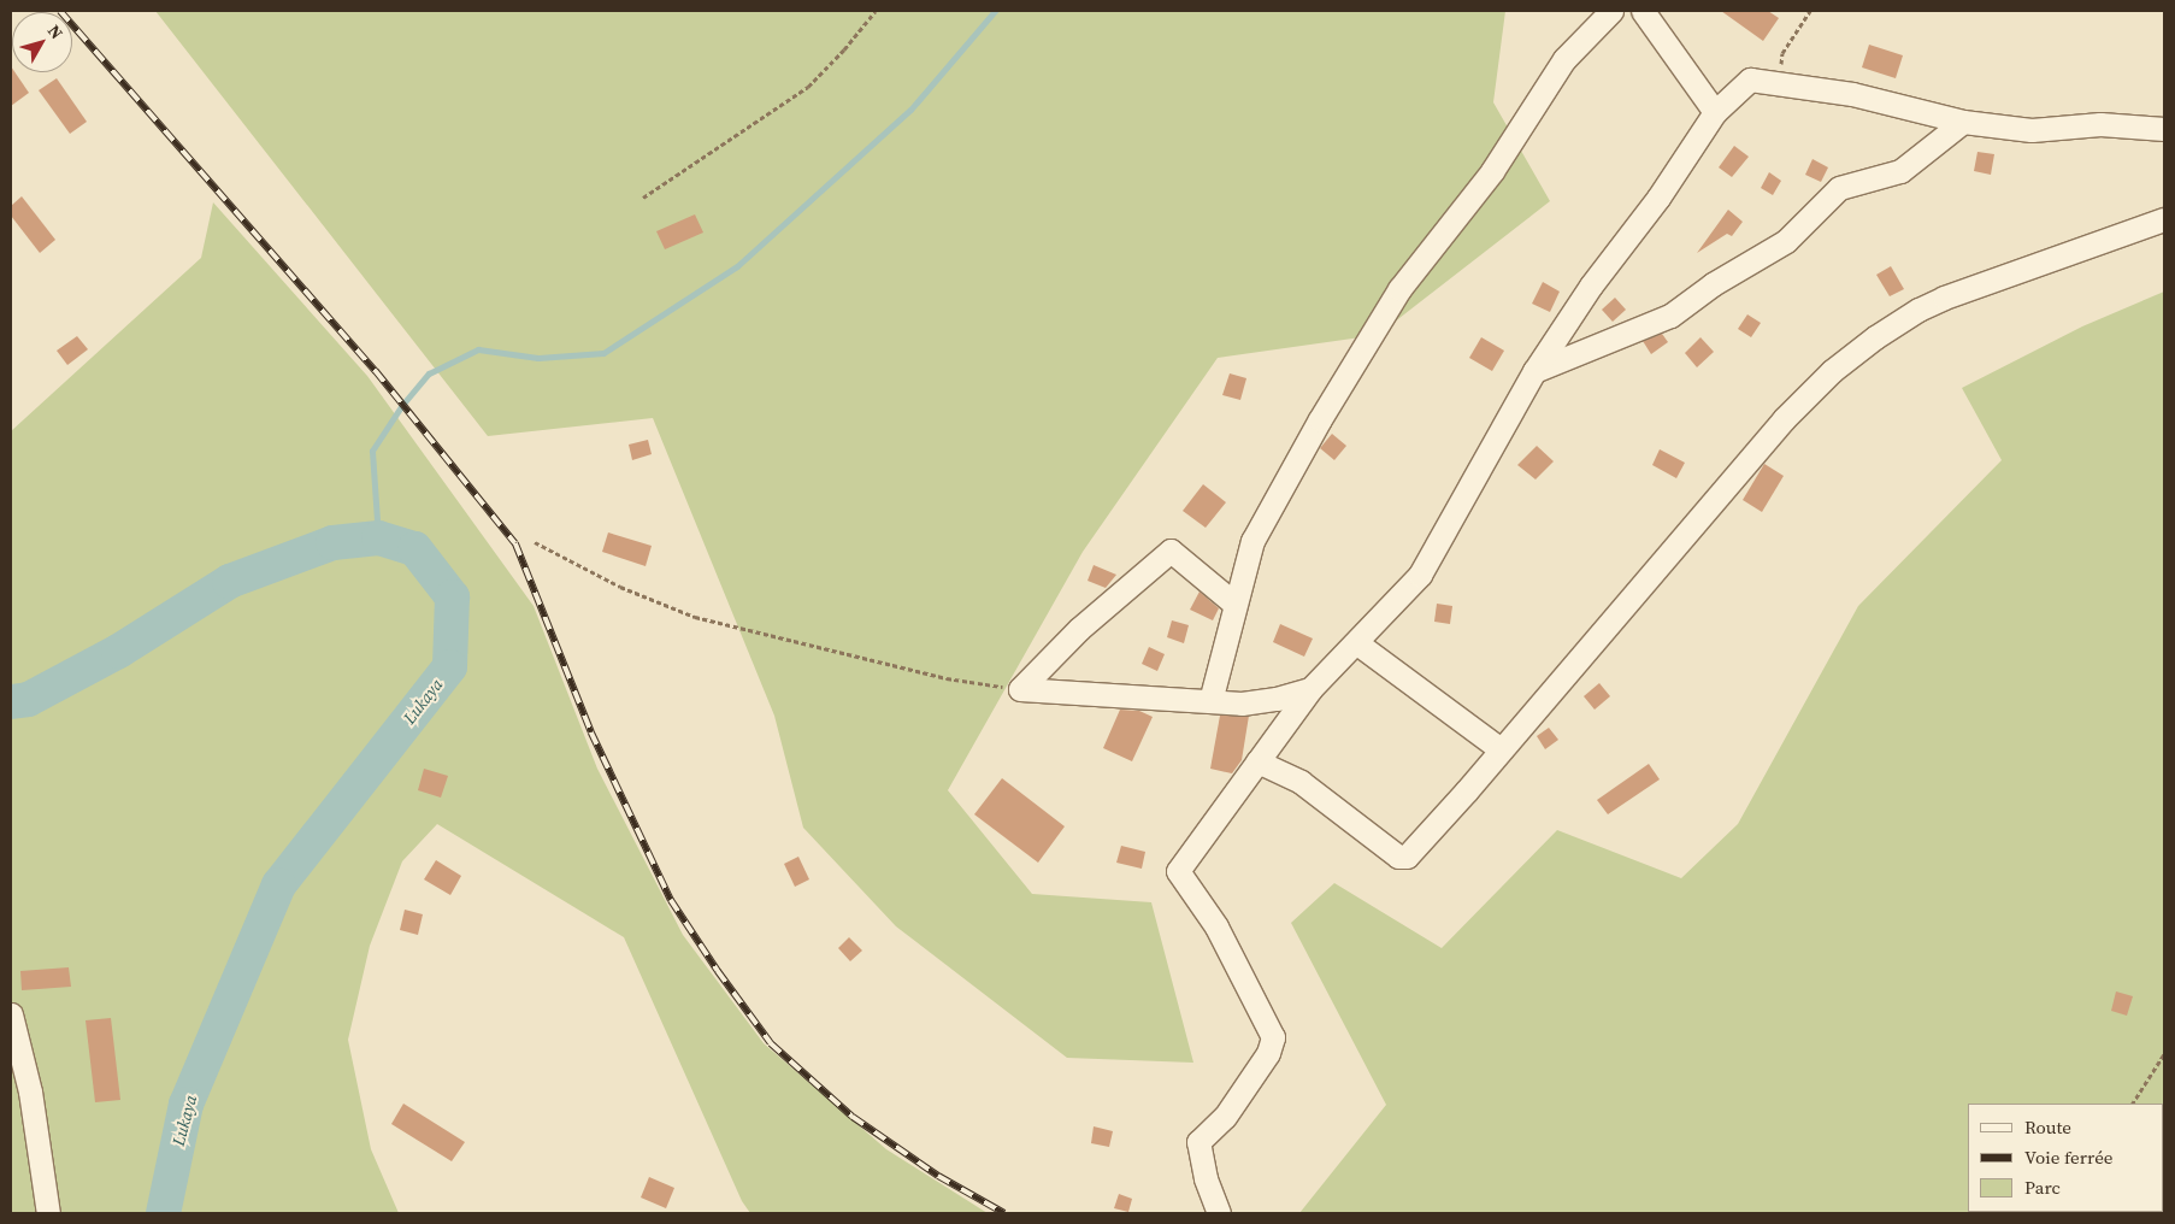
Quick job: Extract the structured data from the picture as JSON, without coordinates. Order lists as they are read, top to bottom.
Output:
{
  "water": ["Lukaya"],
  "legend": ["Route", "Voie ferrée", "Parc"],
  "north": "top right"
}
